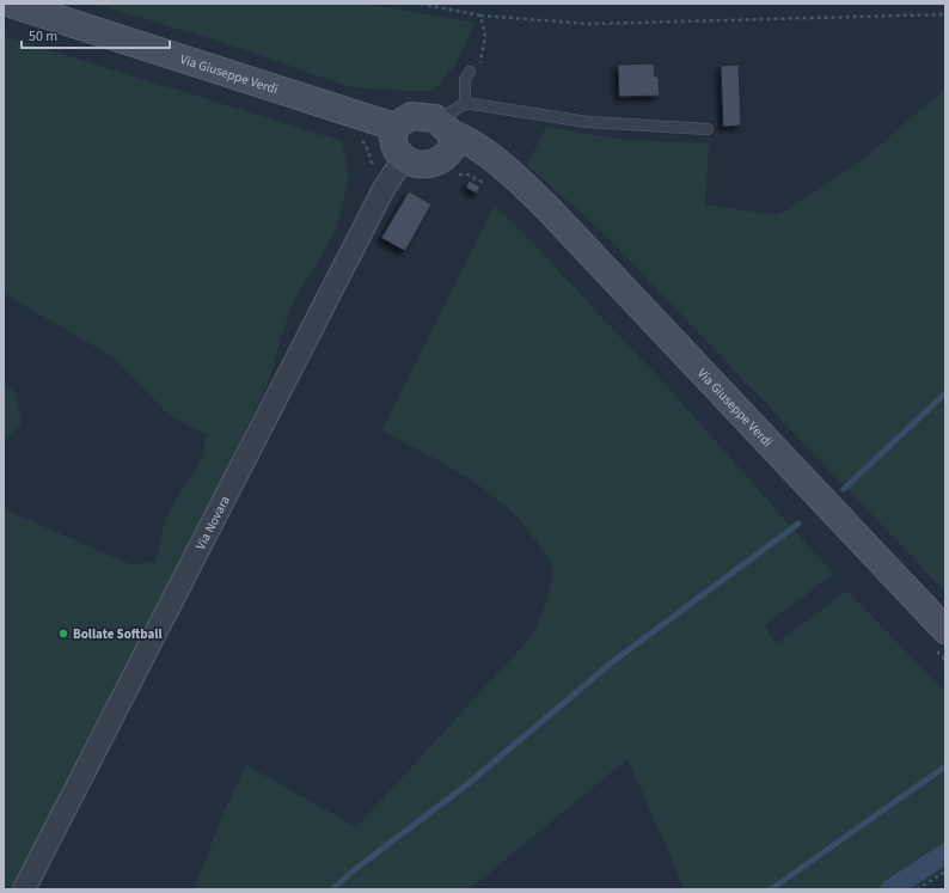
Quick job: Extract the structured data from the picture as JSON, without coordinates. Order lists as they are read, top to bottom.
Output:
{
  "streets": {
    "street": ["Via Giuseppe Verdi", "Via Novara"]
  },
  "crossings": [
    ["Via Giuseppe Verdi", "Via Novara"]
  ],
  "places": ["Bollate Softball"],
  "scale_bar": "50 m"
}
